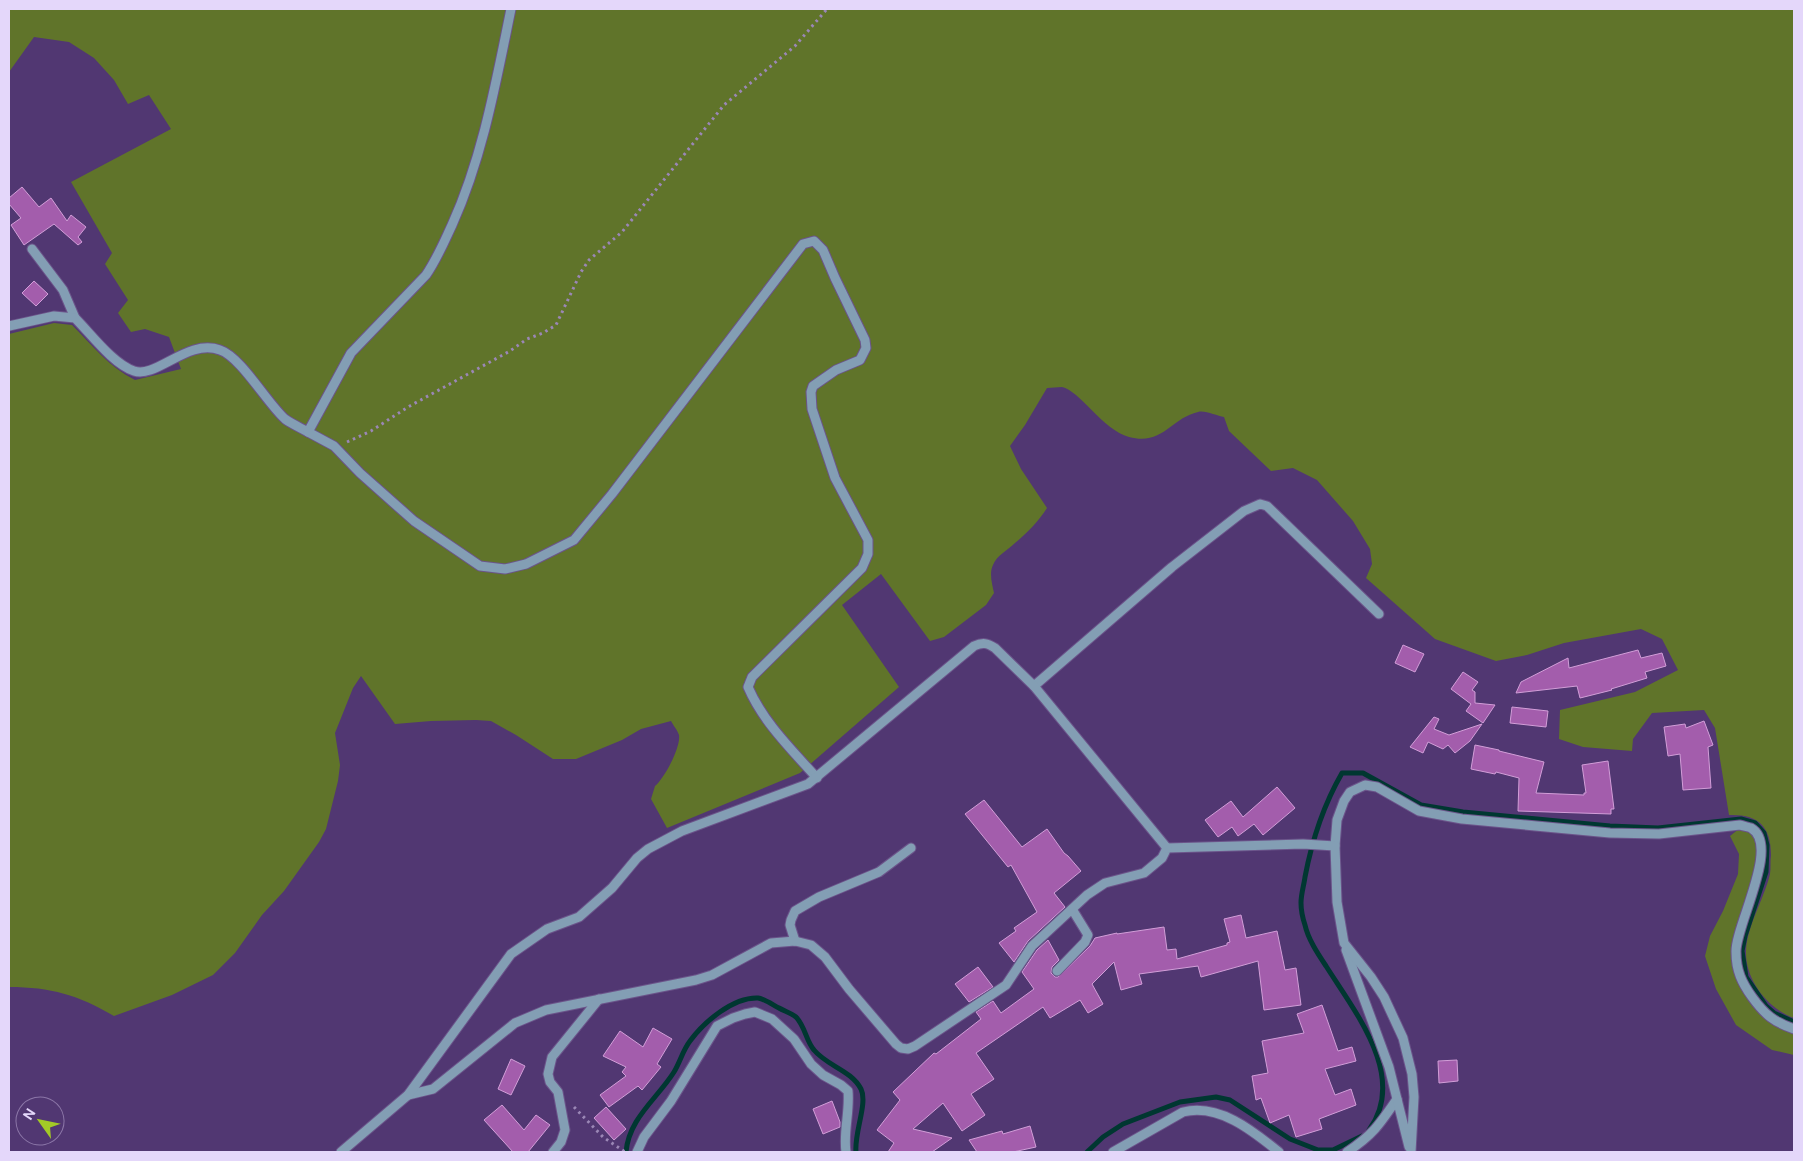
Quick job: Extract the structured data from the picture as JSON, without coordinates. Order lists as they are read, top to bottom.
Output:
{
  "north": "top left"
}
